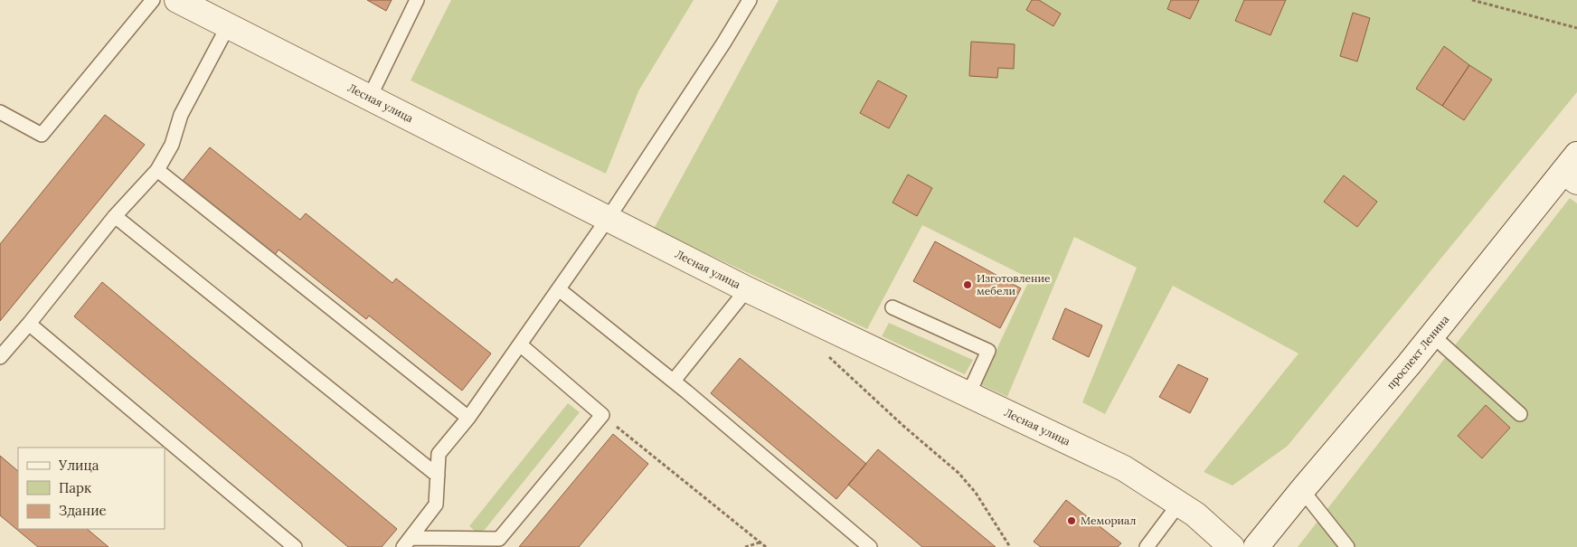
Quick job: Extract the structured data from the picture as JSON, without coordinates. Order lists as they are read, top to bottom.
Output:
{
  "streets": {
    "street": ["Лесная улица", "проспект Ленина"]
  },
  "places": ["Изготовление мебели", "Мемориал"],
  "legend": ["Улица", "Парк", "Здание"]
}
